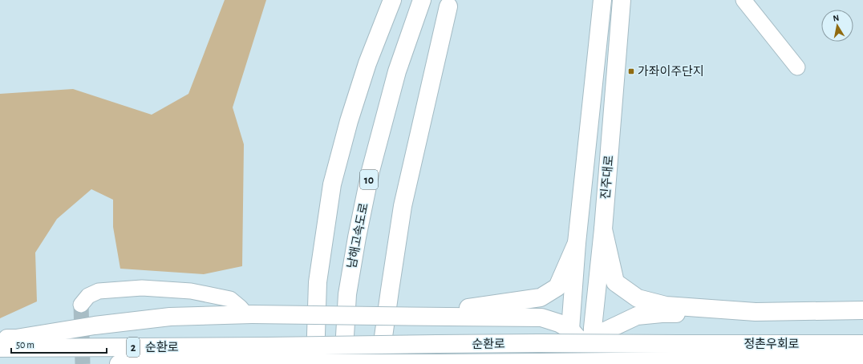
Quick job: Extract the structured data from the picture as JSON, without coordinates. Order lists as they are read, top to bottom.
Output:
{
  "streets": {
    "main road": [
      "진주대로",
      "10",
      "남해고속도로",
      "순환로",
      "정촌우회로",
      "2"
    ]
  },
  "crossings": [
    ["순환로", "정촌우회로"]
  ],
  "places": {
    "transit": ["가좌이주단지"]
  },
  "scale_bar": "50 m",
  "north": "top"
}
